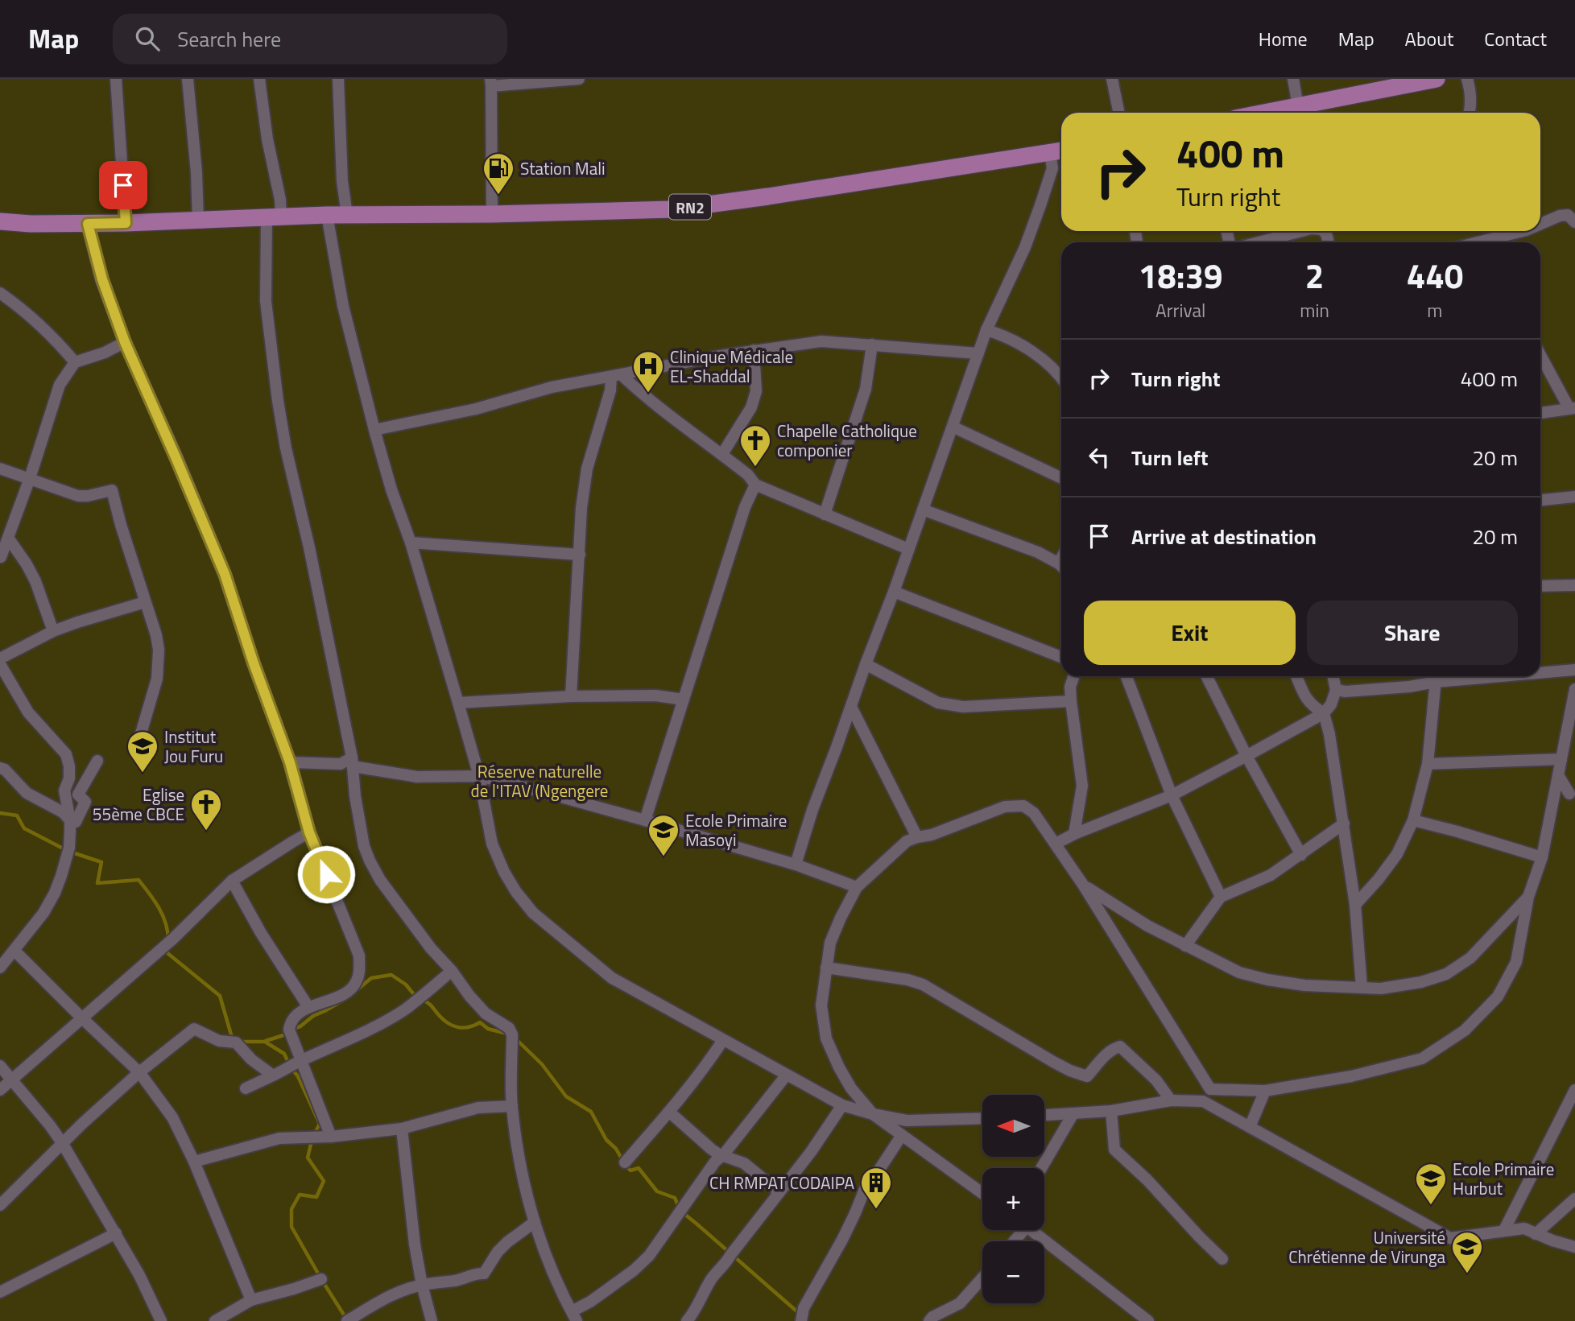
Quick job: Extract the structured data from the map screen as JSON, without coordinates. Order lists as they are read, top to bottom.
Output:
{
  "streets": {
    "highway": ["RN2"]
  },
  "parks": ["Réserve naturelle de l'ITAV (Ngengere"],
  "places": {
    "fuel station": ["Station Mali"],
    "hospital": ["Clinique Médicale EL-Shaddal"],
    "church": ["Chapelle Catholique componier", "Eglise 55ème CBCE"],
    "school or university": [
      "Institut Jou Furu",
      "Ecole Primaire Masoyi",
      "Ecole Primaire Hurbut",
      "Université Chrétienne de Virunga"
    ],
    "building": ["CH RMPAT CODAIPA"]
  },
  "north": "left",
  "page": {
    "header": "Map",
    "search": "Search here",
    "nav": [
      "Home",
      "Map",
      "About",
      "Contact"
    ],
    "turn": ["400 m", "Turn right"],
    "eta": [
      "18:39",
      "Arrival",
      "2",
      "min",
      "440",
      "m"
    ],
    "list": [
      {
        "name": "Turn right",
        "value": "400 m"
      },
      {
        "name": "Turn left",
        "value": "20 m"
      },
      {
        "name": "Arrive at destination",
        "value": "20 m"
      }
    ],
    "buttons": ["Exit", "Share"],
    "map_buttons": ["+", "−"]
  }
}
